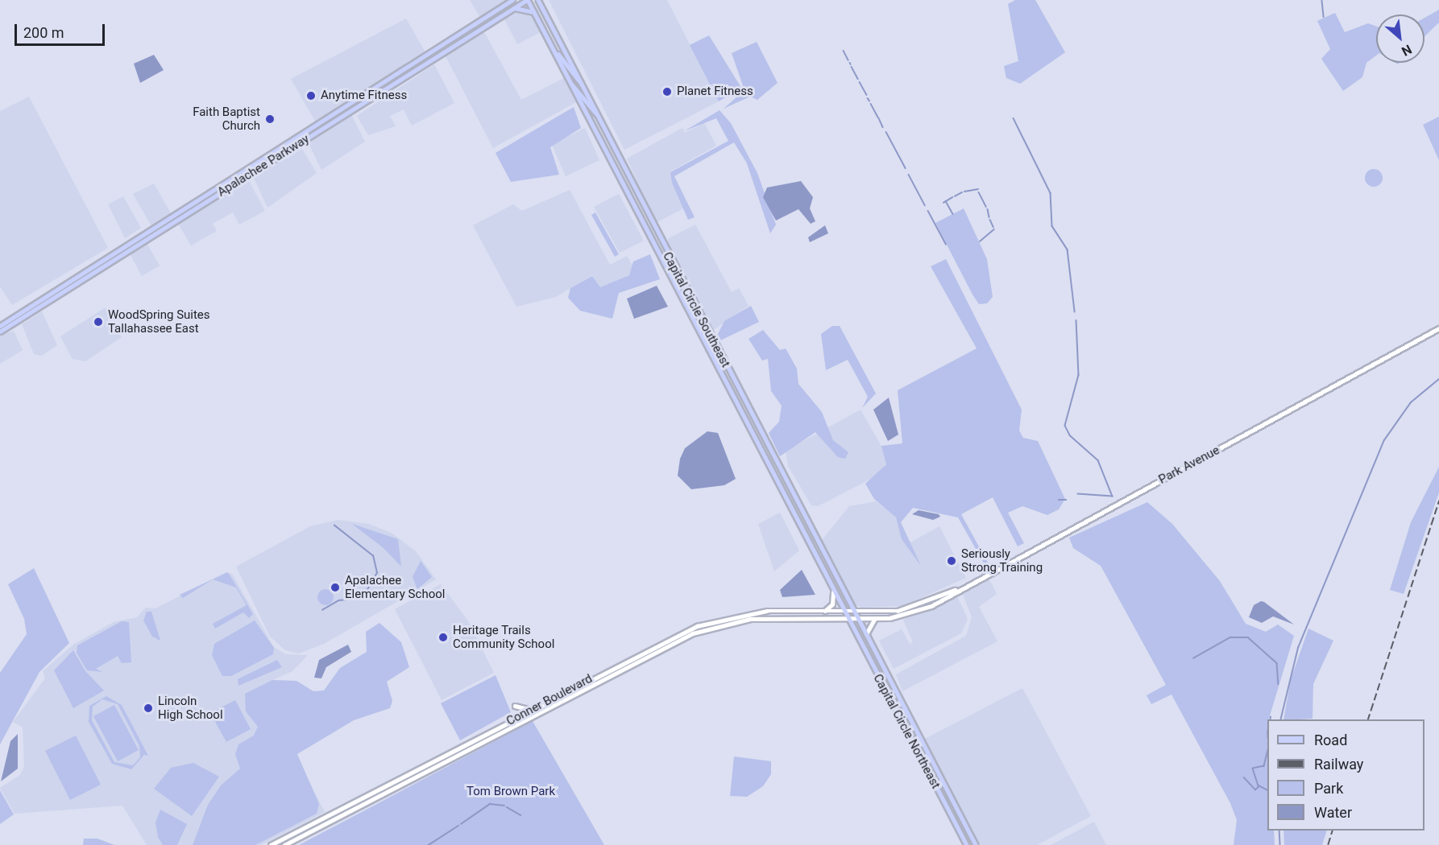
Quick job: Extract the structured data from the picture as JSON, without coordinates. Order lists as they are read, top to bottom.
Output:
{
  "streets": {
    "main road": [
      "Apalachee Parkway",
      "Capital Circle Southeast",
      "Park Avenue",
      "Conner Boulevard",
      "Capital Circle Northeast"
    ]
  },
  "crossings": [
    ["Apalachee Parkway", "Capital Circle Southeast"],
    ["Capital Circle Southeast", "Park Avenue"],
    ["Capital Circle Southeast", "Conner Boulevard"],
    ["Capital Circle Southeast", "Capital Circle Northeast"],
    ["Park Avenue", "Conner Boulevard"],
    ["Park Avenue", "Capital Circle Northeast"],
    ["Conner Boulevard", "Capital Circle Northeast"]
  ],
  "parks": ["Tom Brown Park"],
  "places": [
    "Planet Fitness",
    "Anytime Fitness",
    "Faith Baptist Church",
    "WoodSpring Suites Tallahassee East",
    "Seriously Strong Training",
    "Apalachee Elementary School",
    "Heritage Trails Community School",
    "Lincoln High School"
  ],
  "legend": [
    "Road",
    "Railway",
    "Park",
    "Water"
  ],
  "scale_bar": "200 m",
  "north": "bottom right"
}
